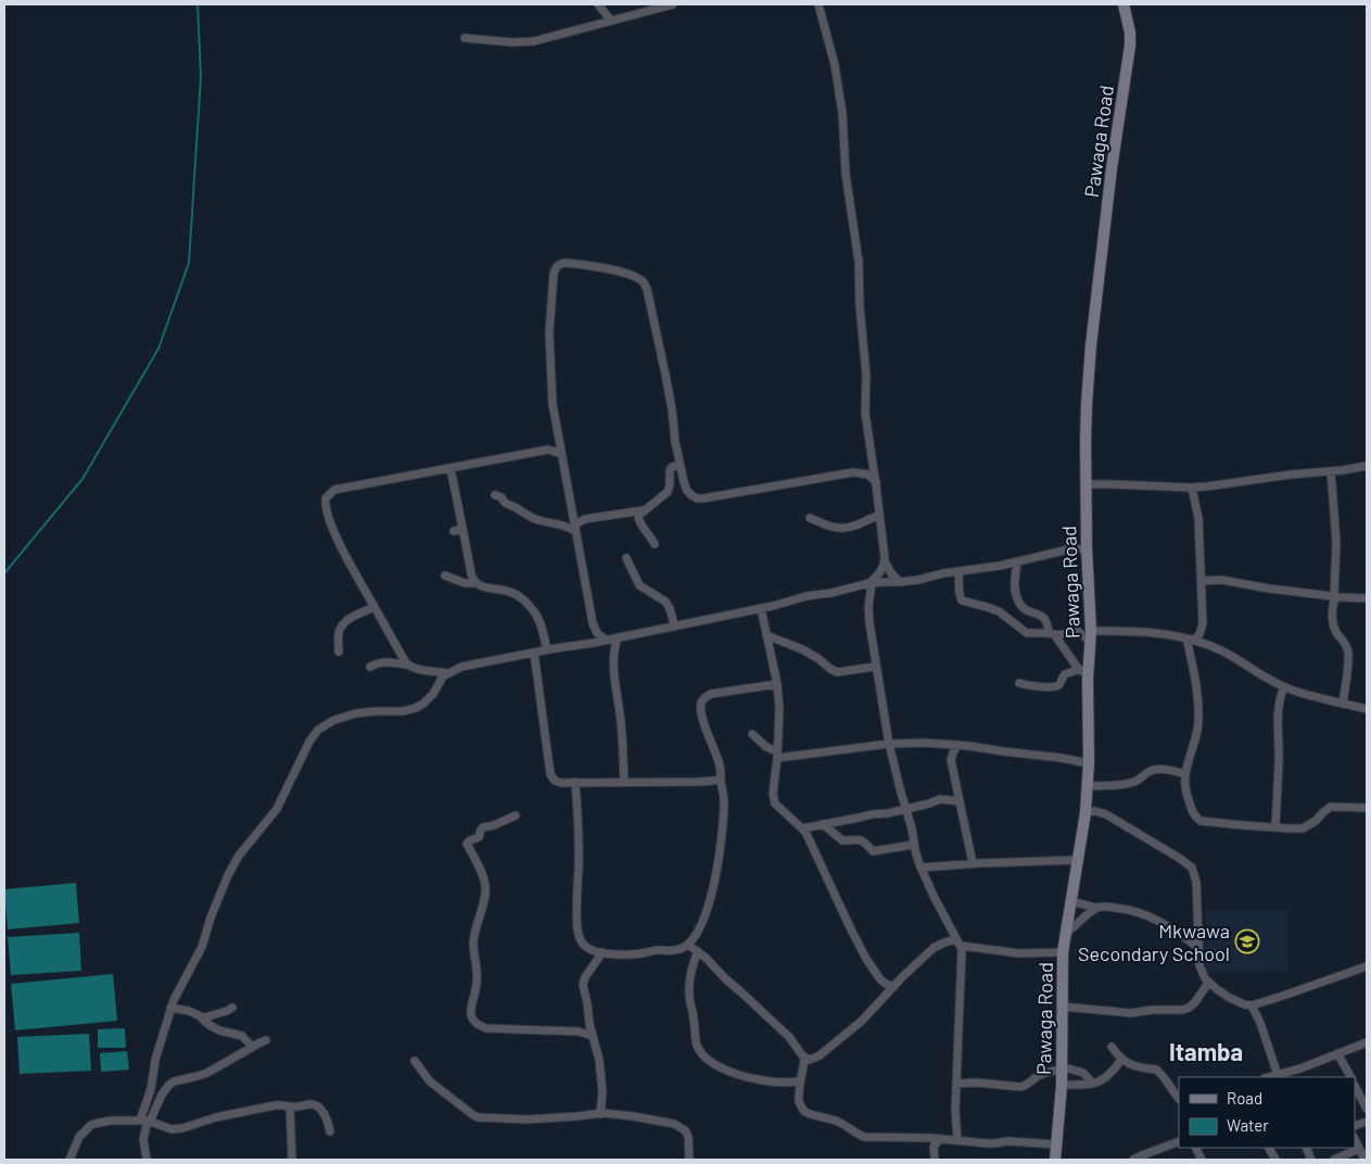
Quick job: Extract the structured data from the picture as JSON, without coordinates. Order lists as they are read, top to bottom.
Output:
{
  "streets": {
    "main road": ["Pawaga Road"]
  },
  "districts": ["Itamba"],
  "places": {
    "school or university": ["Mkwawa Secondary School"]
  },
  "legend": ["Road", "Water"]
}
